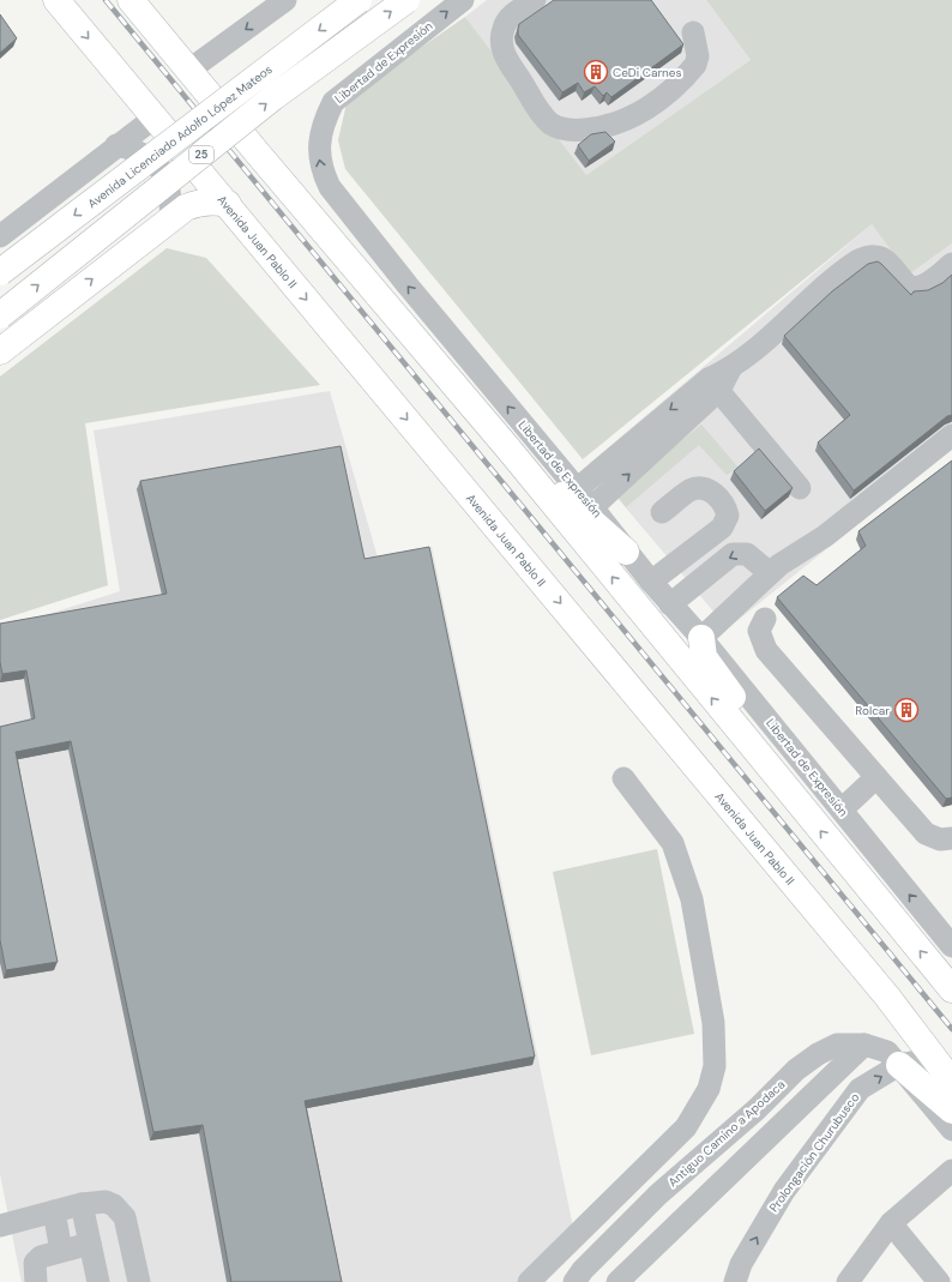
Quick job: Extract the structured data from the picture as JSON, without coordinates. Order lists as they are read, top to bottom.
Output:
{
  "streets": {
    "main road": ["Avenida Licenciado Adolfo López Mateos", "25", "Avenida Juan Pablo II"],
    "street": ["Libertad de Expresión", "Antiguo Camino a Apodaca", "Prolongación Churubusco"]
  },
  "crossings": [
    ["Avenida Juan Pablo II", "Prolongación Churubusco"],
    ["Antiguo Camino a Apodaca", "Prolongación Churubusco"]
  ],
  "one_way": ["Libertad de Expresión"],
  "places": {
    "building": ["CeDi Carnes", "Rolcar"]
  }
}
